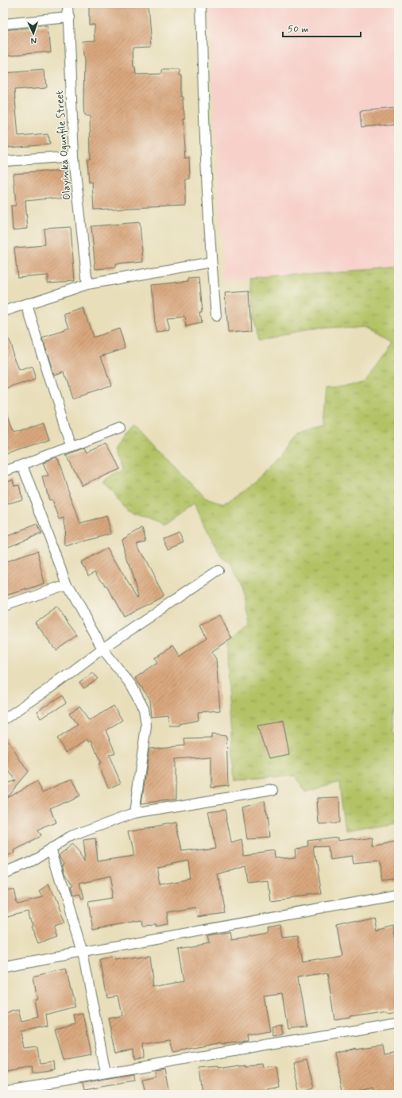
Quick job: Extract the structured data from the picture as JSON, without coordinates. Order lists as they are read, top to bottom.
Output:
{
  "streets": {
    "street": ["Olayinka Ogunfile Street"]
  },
  "scale_bar": "50 m",
  "north": "bottom"
}
